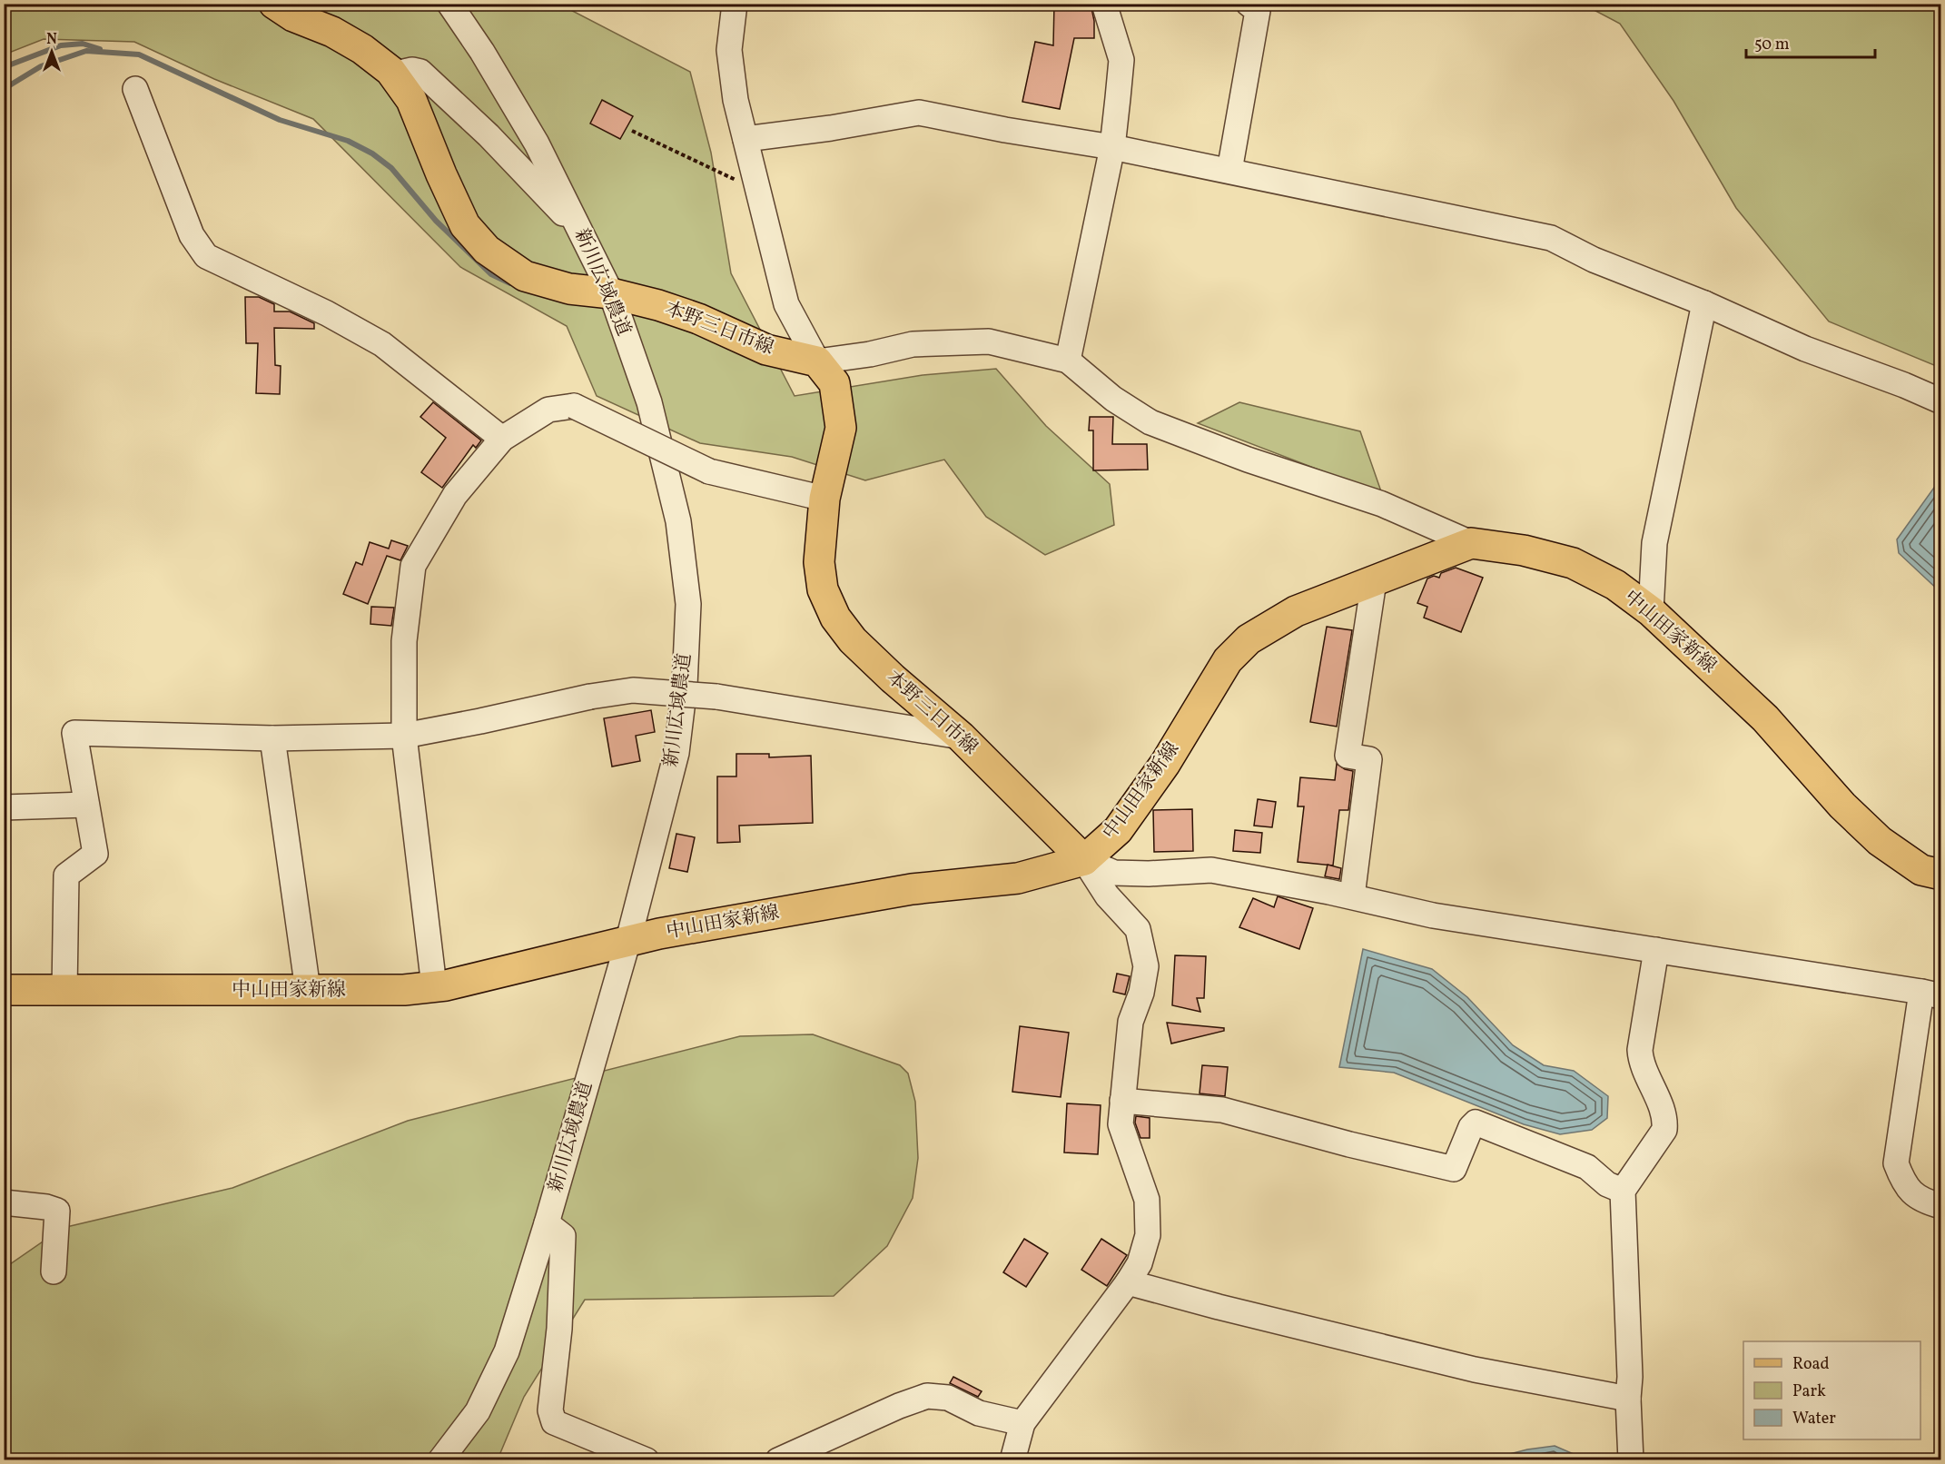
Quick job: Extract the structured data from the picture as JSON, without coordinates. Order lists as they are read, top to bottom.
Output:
{
  "streets": {
    "main road": ["本野三日市線", "中山田家新線"],
    "street": ["新川広域農道"]
  },
  "crossings": [
    ["新川広域農道", "本野三日市線"],
    ["新川広域農道", "中山田家新線"],
    ["本野三日市線", "中山田家新線"]
  ],
  "legend": ["Road", "Park", "Water"],
  "scale_bar": "50 m",
  "north": "top"
}
